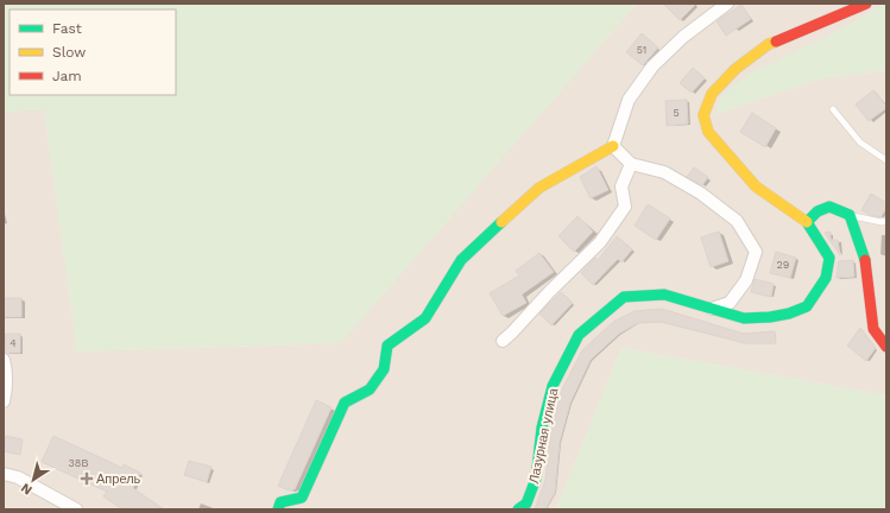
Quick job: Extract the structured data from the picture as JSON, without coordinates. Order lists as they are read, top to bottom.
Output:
{
  "streets": {
    "street": ["Лазурная улица"]
  },
  "places": {
    "health": ["Апрель"]
  },
  "house_numbers": [
    "51",
    "5",
    "29",
    "4",
    "38В"
  ],
  "legend": ["Fast", "Slow", "Jam"],
  "north": "bottom left"
}
